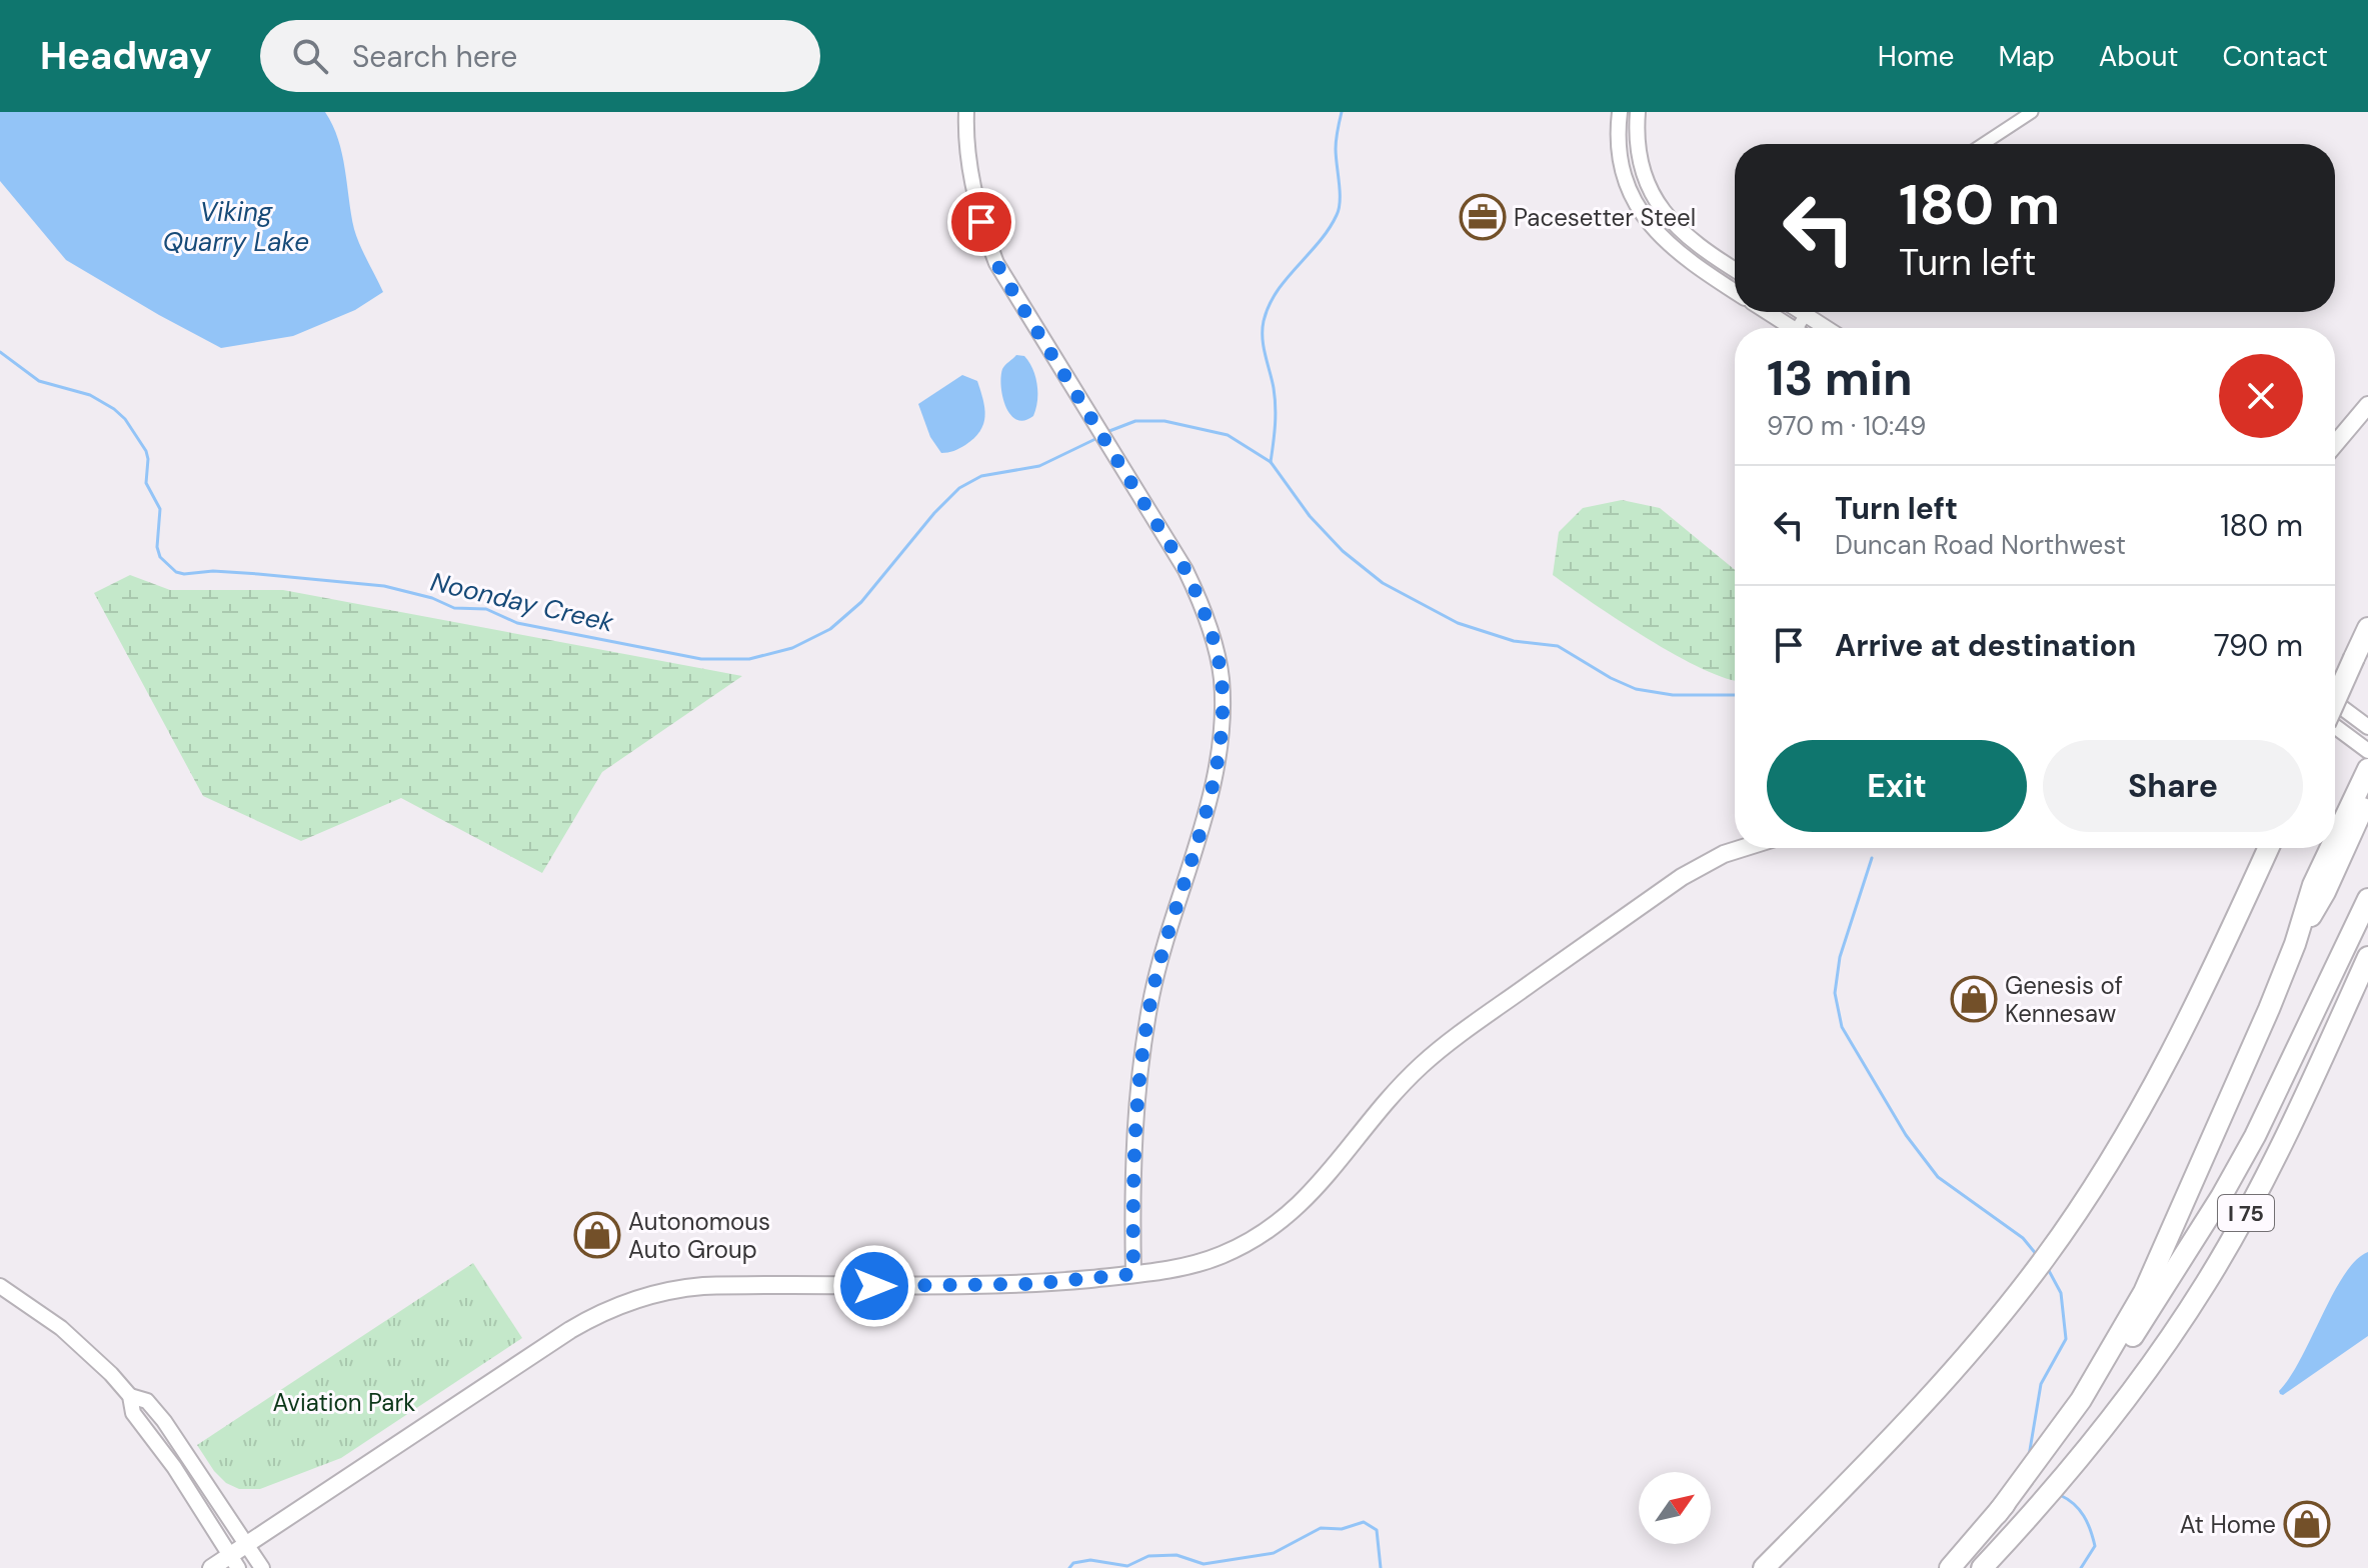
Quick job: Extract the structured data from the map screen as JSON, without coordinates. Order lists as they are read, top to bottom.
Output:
{
  "streets": {
    "highway": ["I 75"]
  },
  "water": ["Viking Quarry Lake", "Noonday Creek"],
  "parks": ["Aviation Park"],
  "places": {
    "office": ["Pacesetter Steel"],
    "shop": ["Genesis of Kennesaw", "Autonomous Auto Group", "At Home"]
  },
  "north": "top right",
  "page": {
    "header": "Headway",
    "search": "Search here",
    "nav": [
      "Home",
      "Map",
      "About",
      "Contact"
    ],
    "turn": ["180 m", "Turn left"],
    "heading": ["13 min", "970 m · 10:49"],
    "list": [
      {
        "name": "Turn left",
        "note": "Duncan Road Northwest",
        "value": "180 m"
      },
      {
        "name": "Arrive at destination",
        "value": "790 m"
      }
    ],
    "buttons": ["Exit", "Share"]
  }
}
